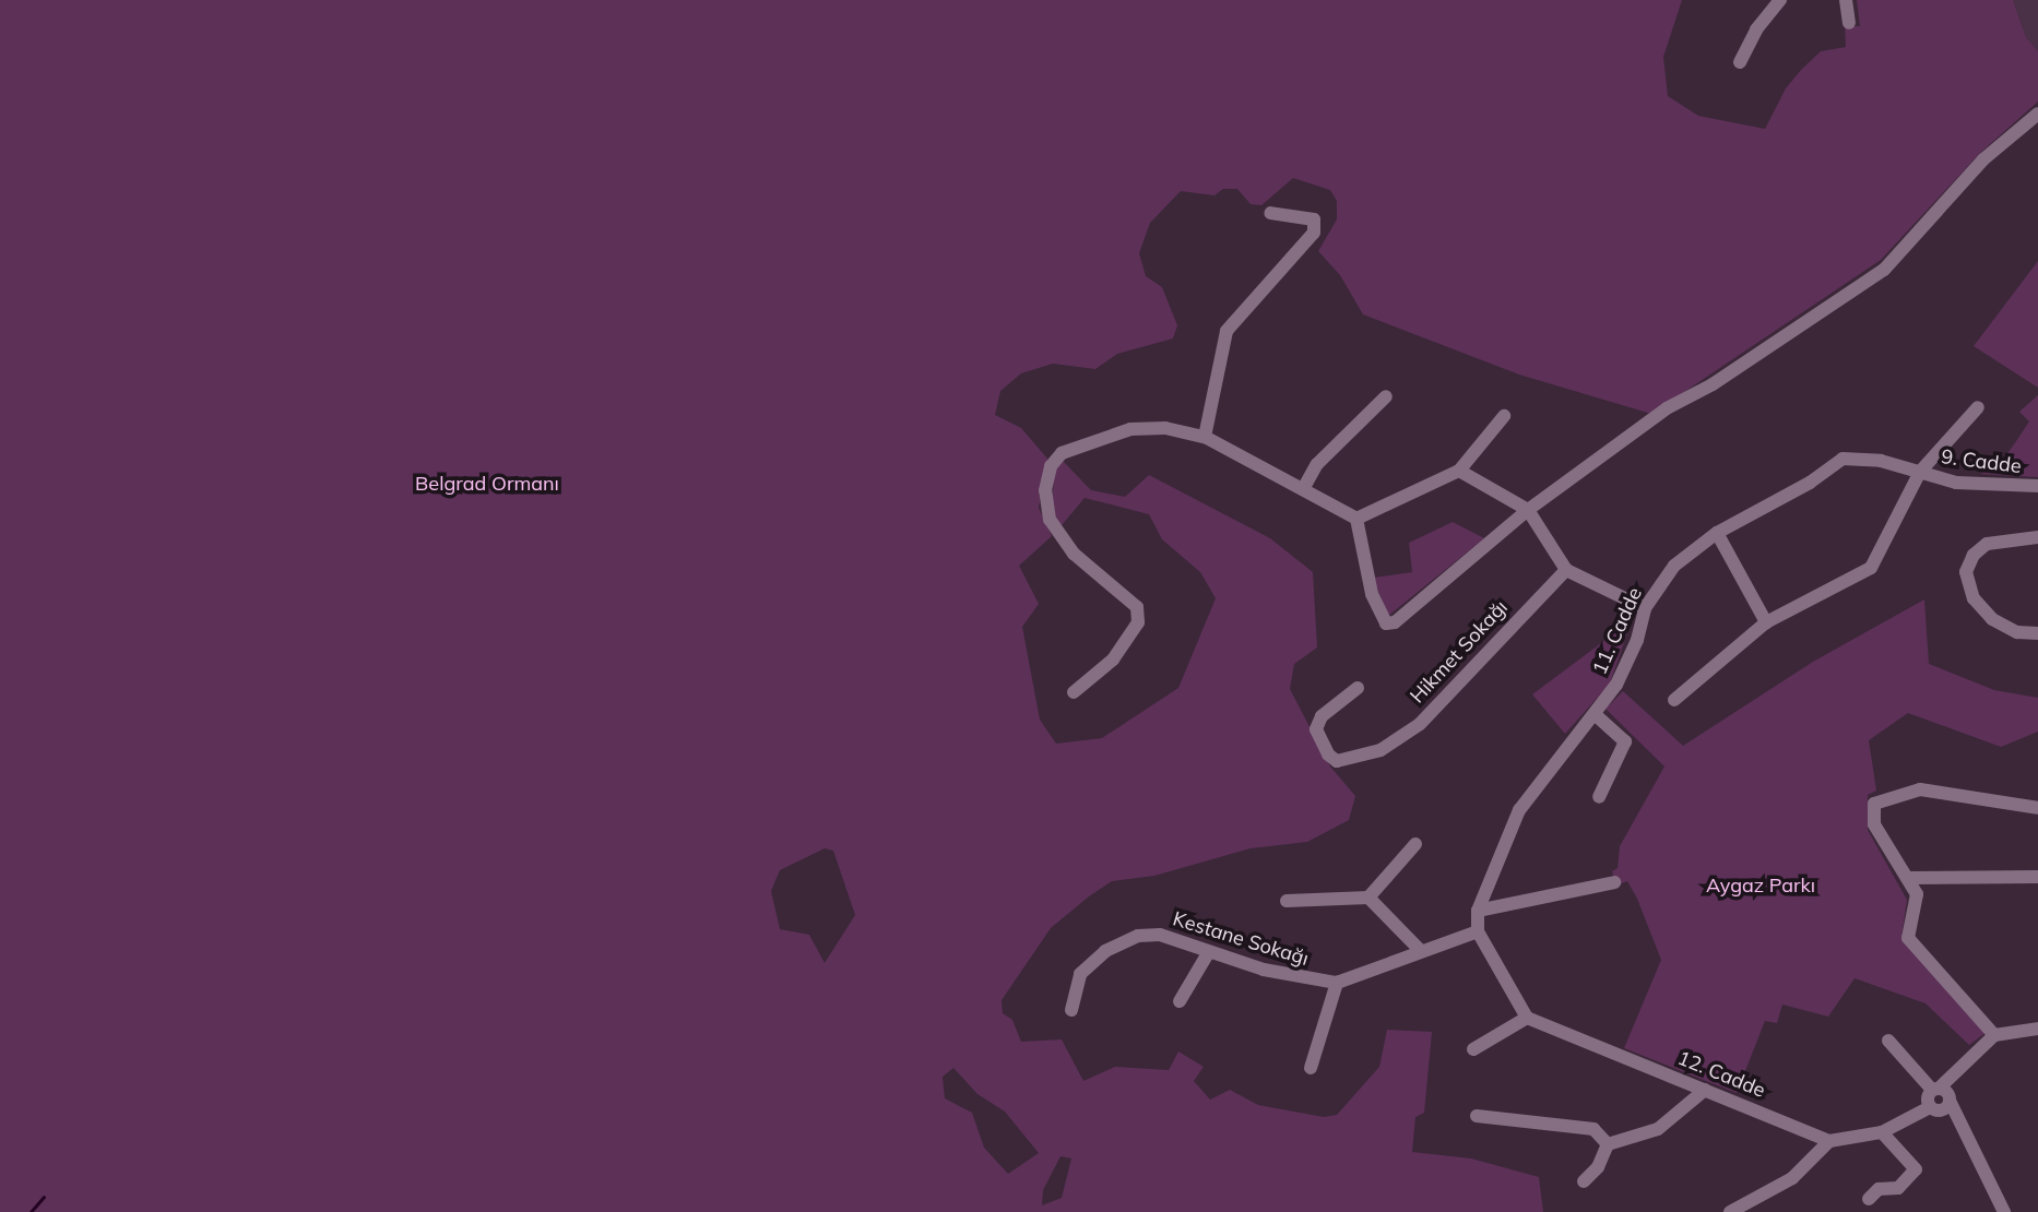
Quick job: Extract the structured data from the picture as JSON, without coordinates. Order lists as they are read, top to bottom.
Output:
{
  "streets": {
    "street": [
      "9. Cadde",
      "11. Cadde",
      "Hikmet Sokağı",
      "Kestane Sokağı",
      "12. Cadde"
    ]
  },
  "crossings": [
    ["9. Cadde", "11. Cadde"]
  ],
  "parks": ["Belgrad Ormanı", "Aygaz Parkı"]
}
